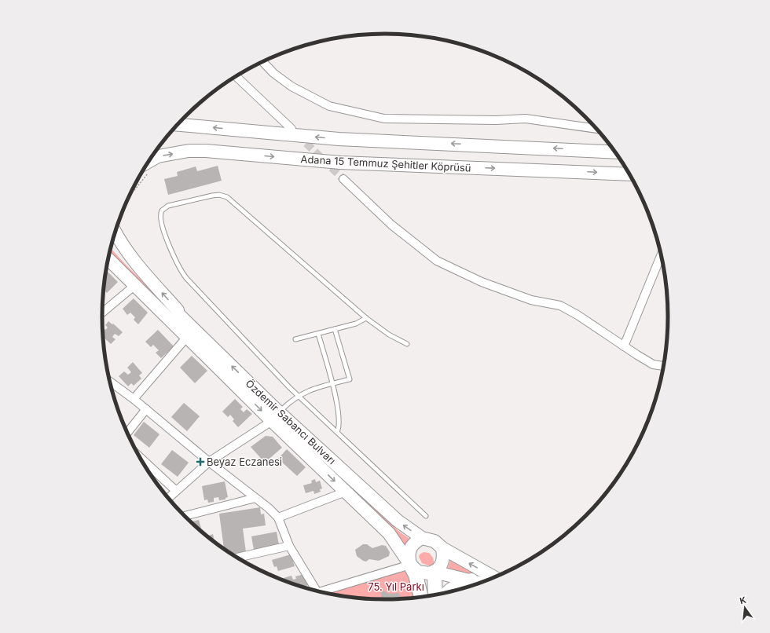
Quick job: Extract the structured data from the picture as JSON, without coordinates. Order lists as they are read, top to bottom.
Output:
{
  "streets": {
    "main road": ["Adana 15 Temmuz Şehitler Köprüsü", "Özdemir Sabancı Bulvarı"]
  },
  "parks": ["75. Yıl Parkı"],
  "places": {
    "health": ["Beyaz Eczanesi"]
  },
  "north": "top"
}
